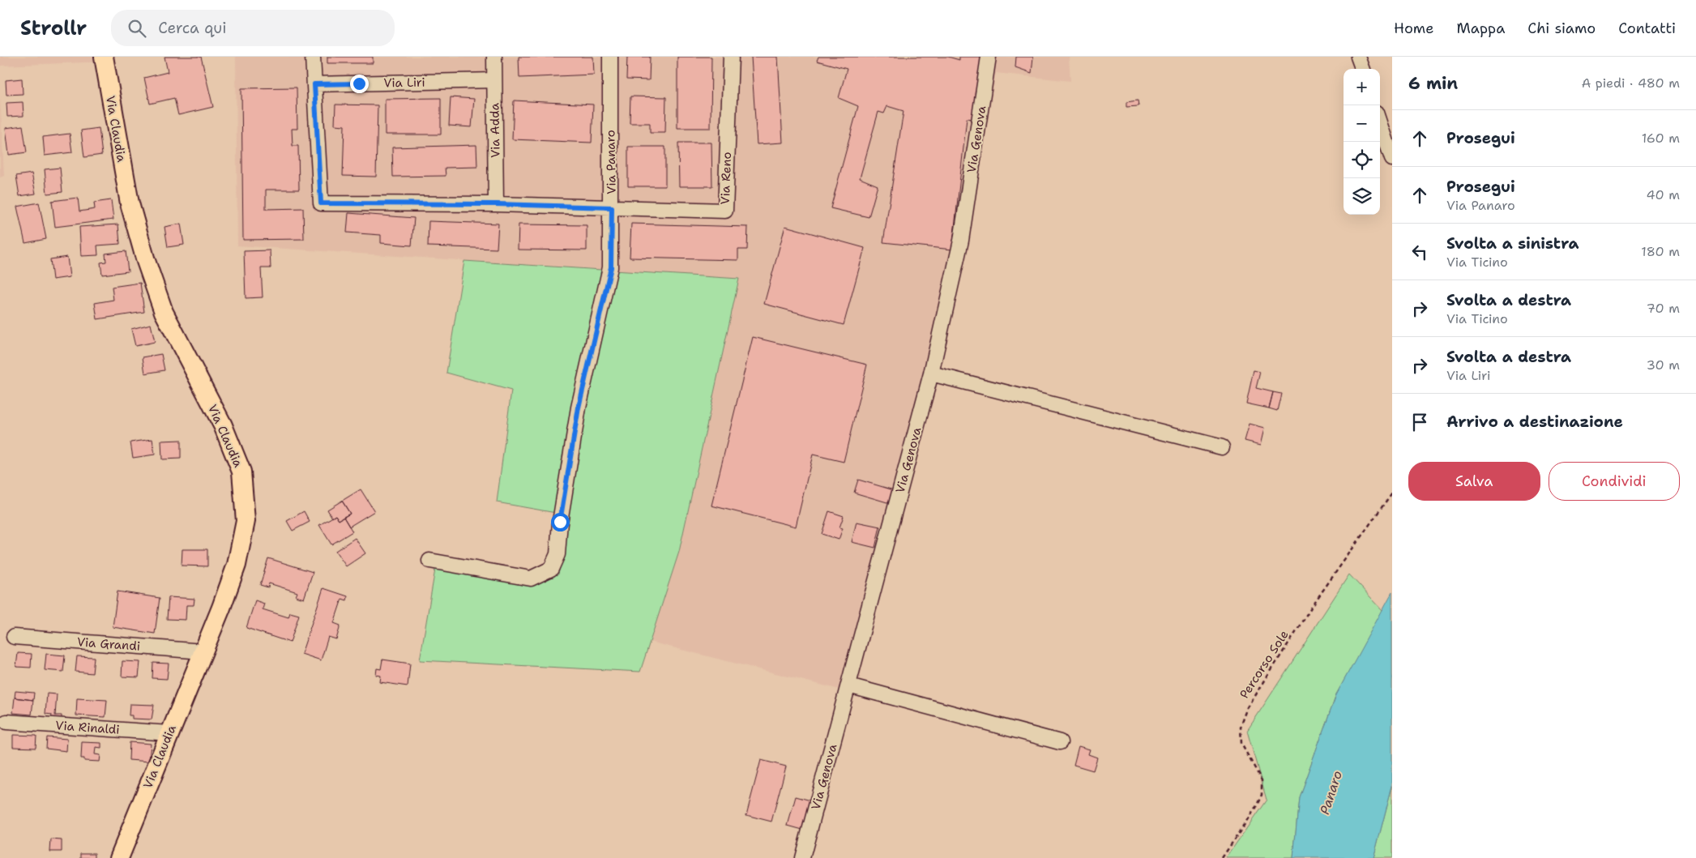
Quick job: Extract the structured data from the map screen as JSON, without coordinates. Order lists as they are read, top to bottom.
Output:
{
  "streets": {
    "main road": ["Via Claudia"],
    "street": [
      "Via Liri",
      "Via Adda",
      "Via Genova",
      "Via Panaro",
      "Via Reno",
      "Via Grandi",
      "Via Rinaldi"
    ],
    "path": ["Percorso Sole"]
  },
  "crossings": [
    ["Via Liri", "Via Adda"],
    ["Via Claudia", "Via Grandi"],
    ["Via Claudia", "Via Rinaldi"],
    ["Via Panaro", "Via Reno"]
  ],
  "water": ["Panaro"],
  "page": {
    "header": "Strollr",
    "search": "Cerca qui",
    "nav": [
      "Home",
      "Mappa",
      "Chi siamo",
      "Contatti"
    ],
    "heading": ["6 min", "A piedi · 480 m"],
    "map_buttons": ["+", "−"],
    "list": [
      ["Prosegui", "160 m"],
      ["Prosegui", "Via Panaro", "40 m"],
      ["Svolta a sinistra", "Via Ticino", "180 m"],
      ["Svolta a destra", "Via Ticino", "70 m"],
      ["Svolta a destra", "Via Liri", "30 m"],
      "Arrivo a destinazione"
    ],
    "buttons": ["Salva", "Condividi"]
  }
}
